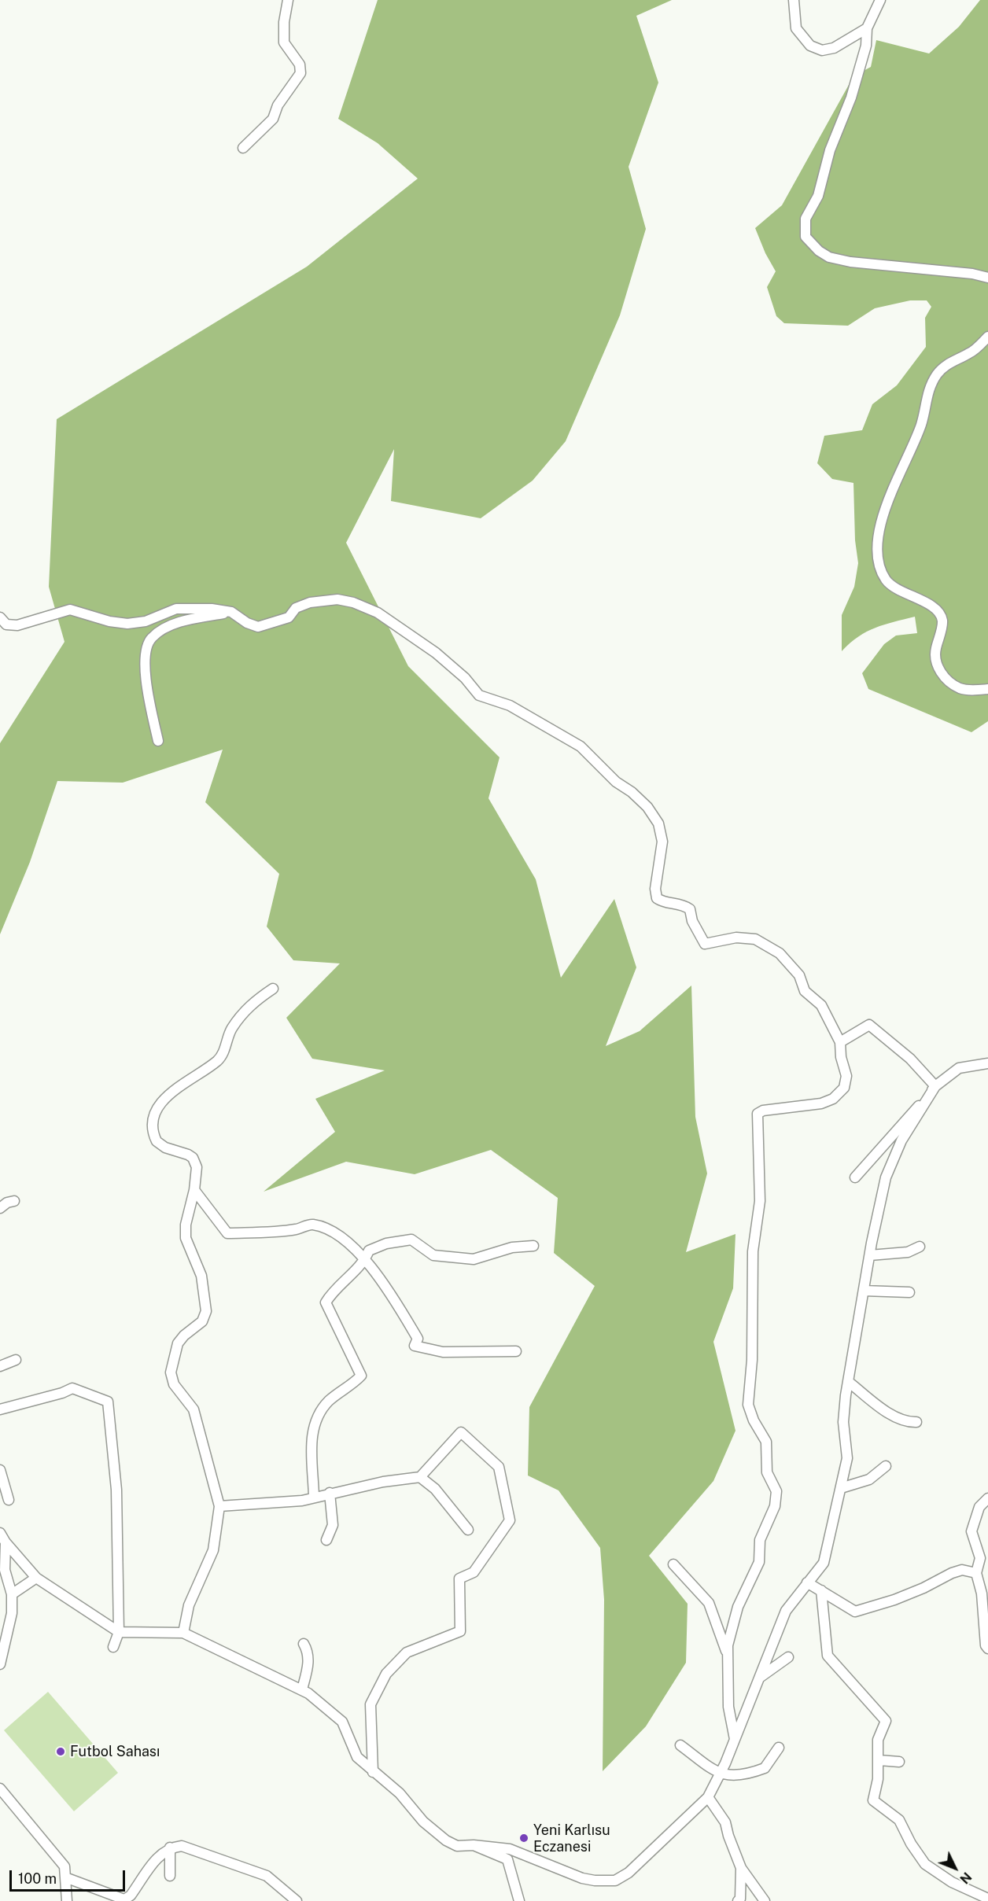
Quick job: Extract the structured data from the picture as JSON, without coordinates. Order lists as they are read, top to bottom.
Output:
{
  "places": ["Futbol Sahası", "Yeni Karlısu Eczanesi"],
  "scale_bar": "100 m",
  "north": "bottom right"
}
